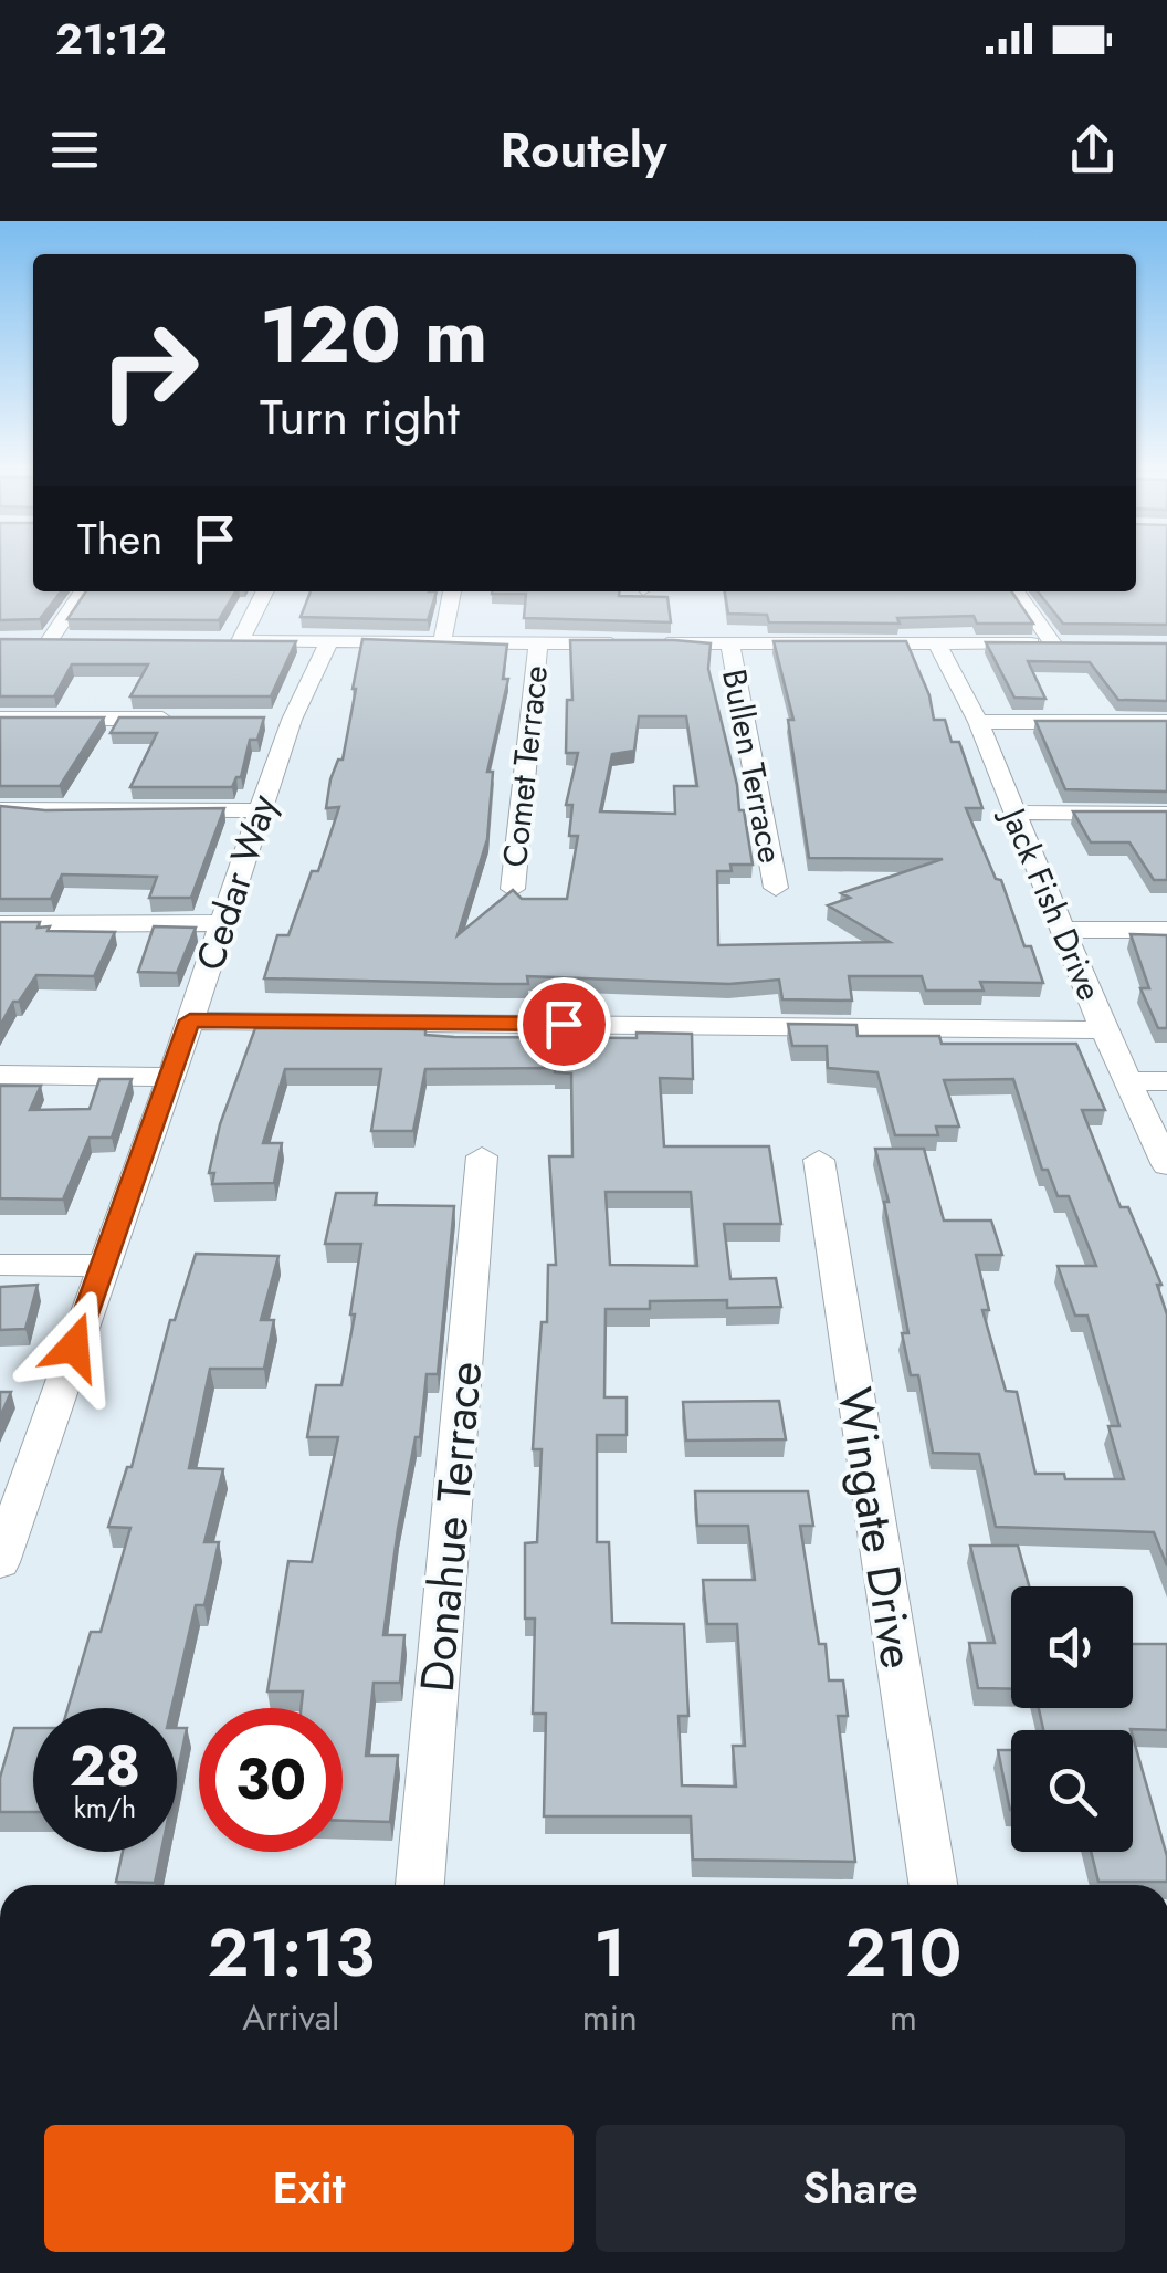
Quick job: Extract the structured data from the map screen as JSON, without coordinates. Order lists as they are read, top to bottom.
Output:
{
  "streets": {
    "street": [
      "Comet Terrace",
      "Bullen Terrace",
      "Cedar Way",
      "Jack Fish Drive",
      "Donahue Terrace",
      "Wingate Drive"
    ]
  },
  "page": {
    "status": "21:12",
    "header": "Routely",
    "turn": ["120 m", "Turn right"],
    "then": "Then",
    "speed": "28 km/h",
    "limit": "30",
    "eta": [
      "21:13",
      "Arrival",
      "1",
      "min",
      "210",
      "m"
    ],
    "buttons": ["Exit", "Share"]
  }
}
